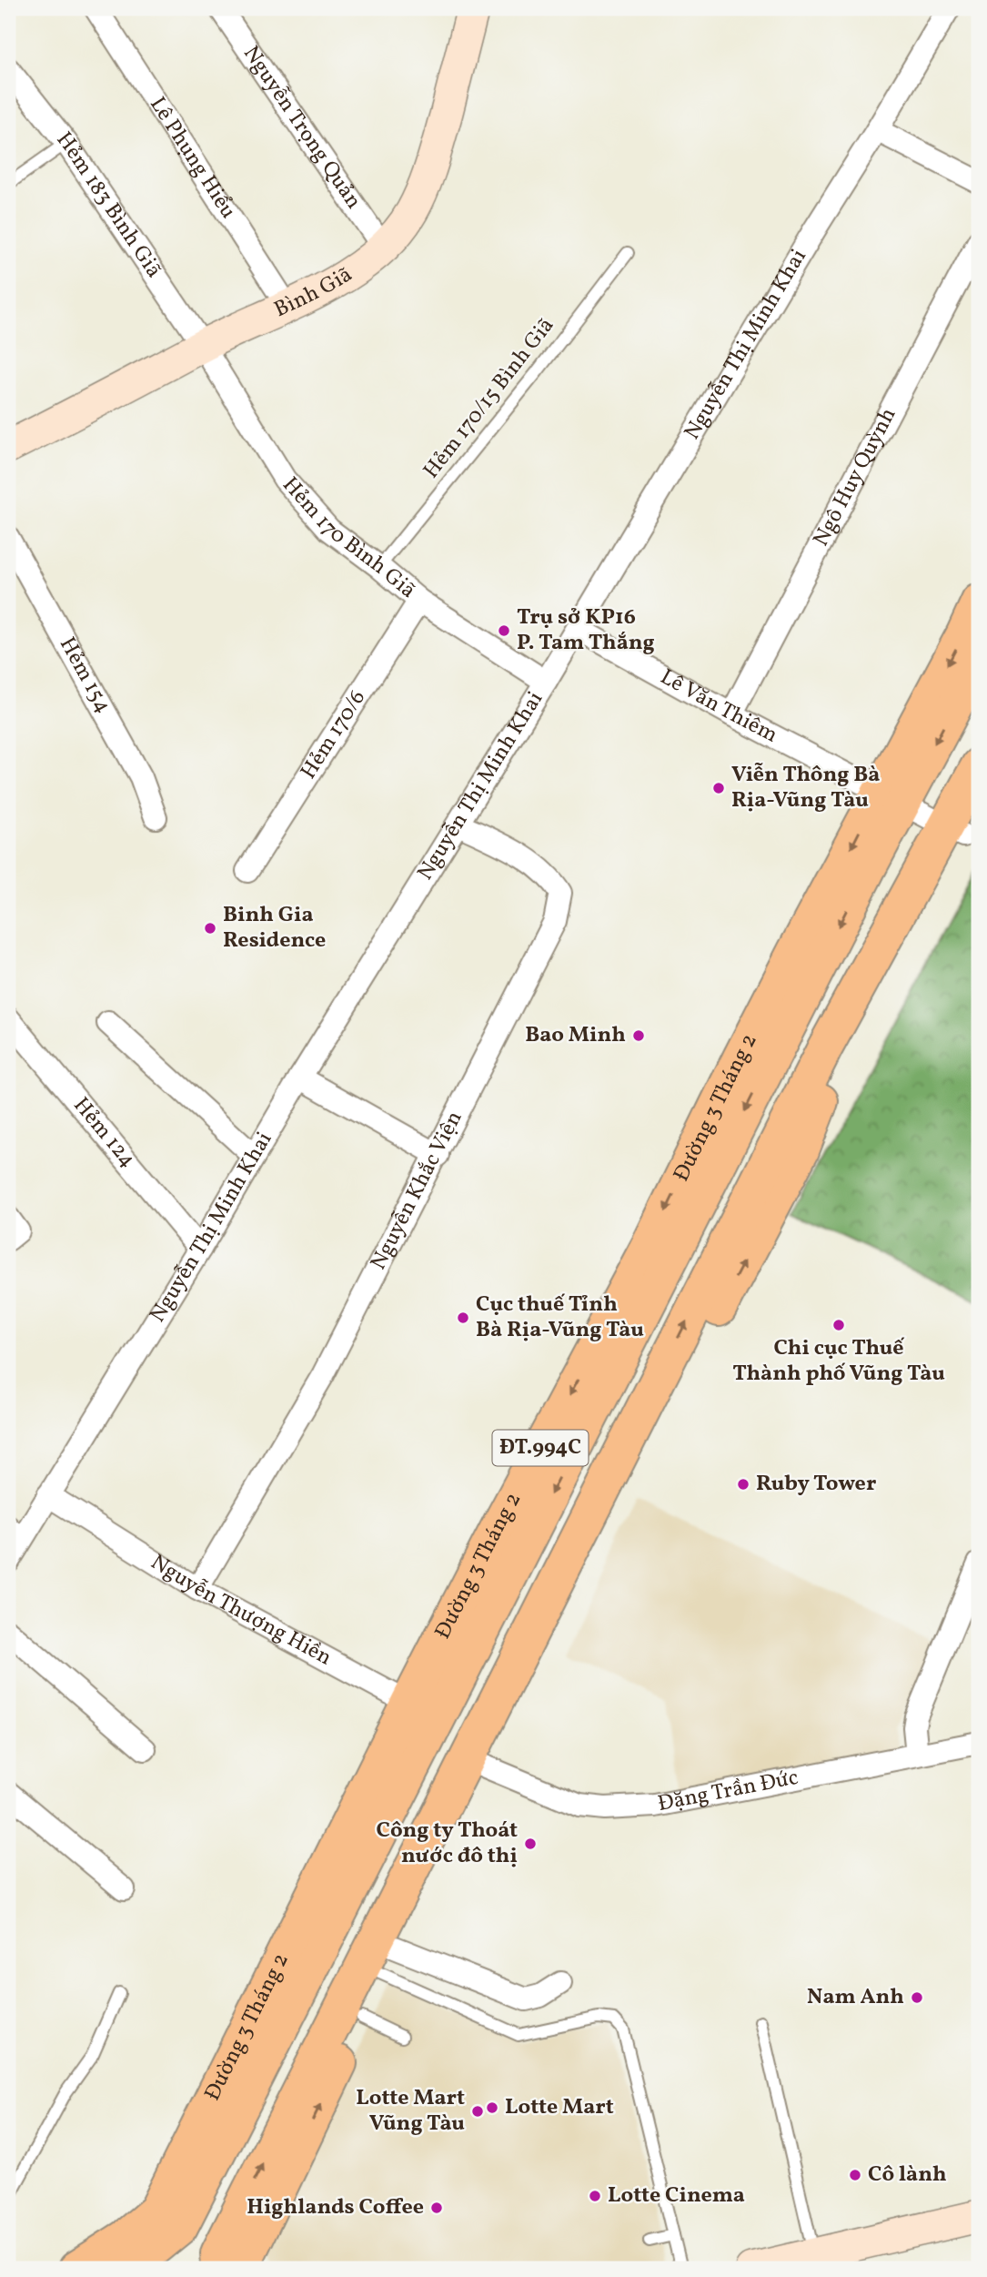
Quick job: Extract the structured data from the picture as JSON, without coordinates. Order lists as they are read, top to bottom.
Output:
{
  "streets": {
    "main road": ["Đường 3 Tháng 2", "ĐT.994C"],
    "street": [
      "Nguyễn Trọng Quản",
      "Lê Phụng Hiểu",
      "Hẻm 183 Bình Giã",
      "Bình Giã",
      "Nguyễn Thị Minh Khai",
      "Ngô Huy Quỳnh",
      "Hẻm 170 Bình Giã",
      "Hẻm 154",
      "Lê Văn Thiêm",
      "Hẻm 170/6",
      "Hẻm 124",
      "Nguyễn Khắc Viện",
      "Nguyễn Thượng Hiền",
      "Đặng Trần Đức"
    ],
    "lane": ["Hẻm 170/15 Bình Giã"]
  },
  "crossings": [
    ["Nguyễn Trọng Quản", "Bình Giã"],
    ["Lê Phụng Hiểu", "Bình Giã"],
    ["Hẻm 183 Bình Giã", "Bình Giã"],
    ["Hẻm 183 Bình Giã", "Hẻm 170 Bình Giã"],
    ["Bình Giã", "Hẻm 170 Bình Giã"],
    ["Nguyễn Thị Minh Khai", "Hẻm 170 Bình Giã"],
    ["Nguyễn Thị Minh Khai", "Lê Văn Thiêm"],
    ["Nguyễn Thị Minh Khai", "Hẻm 124"],
    ["Nguyễn Thị Minh Khai", "Nguyễn Khắc Viện"],
    ["Nguyễn Thị Minh Khai", "Nguyễn Thượng Hiền"],
    ["Hẻm 170/15 Bình Giã", "Hẻm 170 Bình Giã"],
    ["Ngô Huy Quỳnh", "Lê Văn Thiêm"],
    ["Hẻm 170 Bình Giã", "Hẻm 170/6"],
    ["Lê Văn Thiêm", "Đường 3 Tháng 2"],
    ["Lê Văn Thiêm", "ĐT.994C"],
    ["Đường 3 Tháng 2", "Nguyễn Thượng Hiền"],
    ["Nguyễn Khắc Viện", "Nguyễn Thượng Hiền"],
    ["ĐT.994C", "Đặng Trần Đức"]
  ],
  "places": [
    "Trụ sở KP16 P. Tam Thắng",
    "Viễn Thông Bà Rịa-Vũng Tàu",
    "Binh Gia Residence",
    "Bao Minh",
    "Cục thuế Tỉnh Bà Rịa-Vũng Tàu",
    "Chi cục Thuế Thành phố Vũng Tàu",
    "Ruby Tower",
    "Công ty Thoát nước đô thị",
    "Nam Anh",
    "Lotte Mart",
    "Lotte Mart Vũng Tàu",
    "Cô lành",
    "Lotte Cinema",
    "Highlands Coffee"
  ]
}
